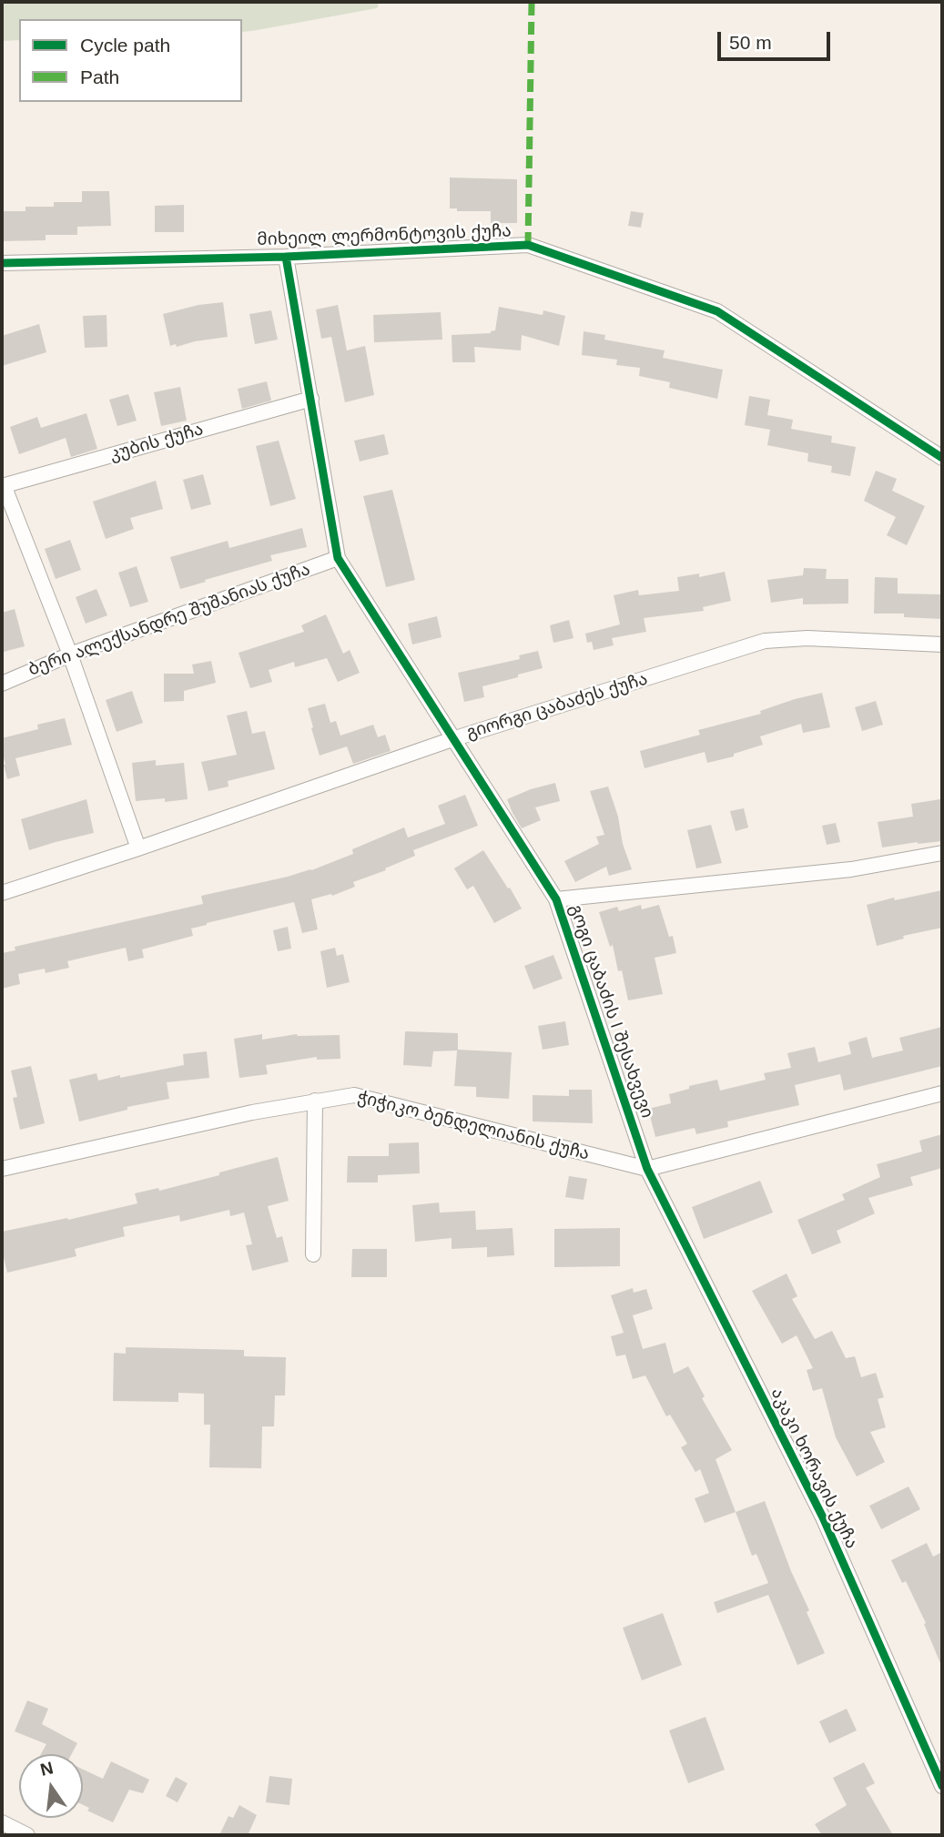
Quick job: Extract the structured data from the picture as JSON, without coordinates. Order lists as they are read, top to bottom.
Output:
{
  "streets": {
    "street": [
      "მიხეილ ლერმონტოვის ქუჩა",
      "კუბის ქუჩა",
      "ბერი ალექსანდრე შუშანიას ქუჩა",
      "გიორგი ცაბაძეს ქუჩა",
      "გოგი ცაბაძის I შესახვევი",
      "ჭიჭიკო ბენდელიანის ქუჩა",
      "აკაკი ხორავის ქუჩა"
    ]
  },
  "crossings": [
    ["ბერი ალექსანდრე შუშანიას ქუჩა", "გოგი ცაბაძის I შესახვევი"],
    ["გიორგი ცაბაძეს ქუჩა", "გოგი ცაბაძის I შესახვევი"],
    ["გოგი ცაბაძის I შესახვევი", "ჭიჭიკო ბენდელიანის ქუჩა"],
    ["გოგი ცაბაძის I შესახვევი", "აკაკი ხორავის ქუჩა"],
    ["ჭიჭიკო ბენდელიანის ქუჩა", "აკაკი ხორავის ქუჩა"]
  ],
  "legend": ["Cycle path", "Path"],
  "scale_bar": "50 m",
  "north": "top"
}
